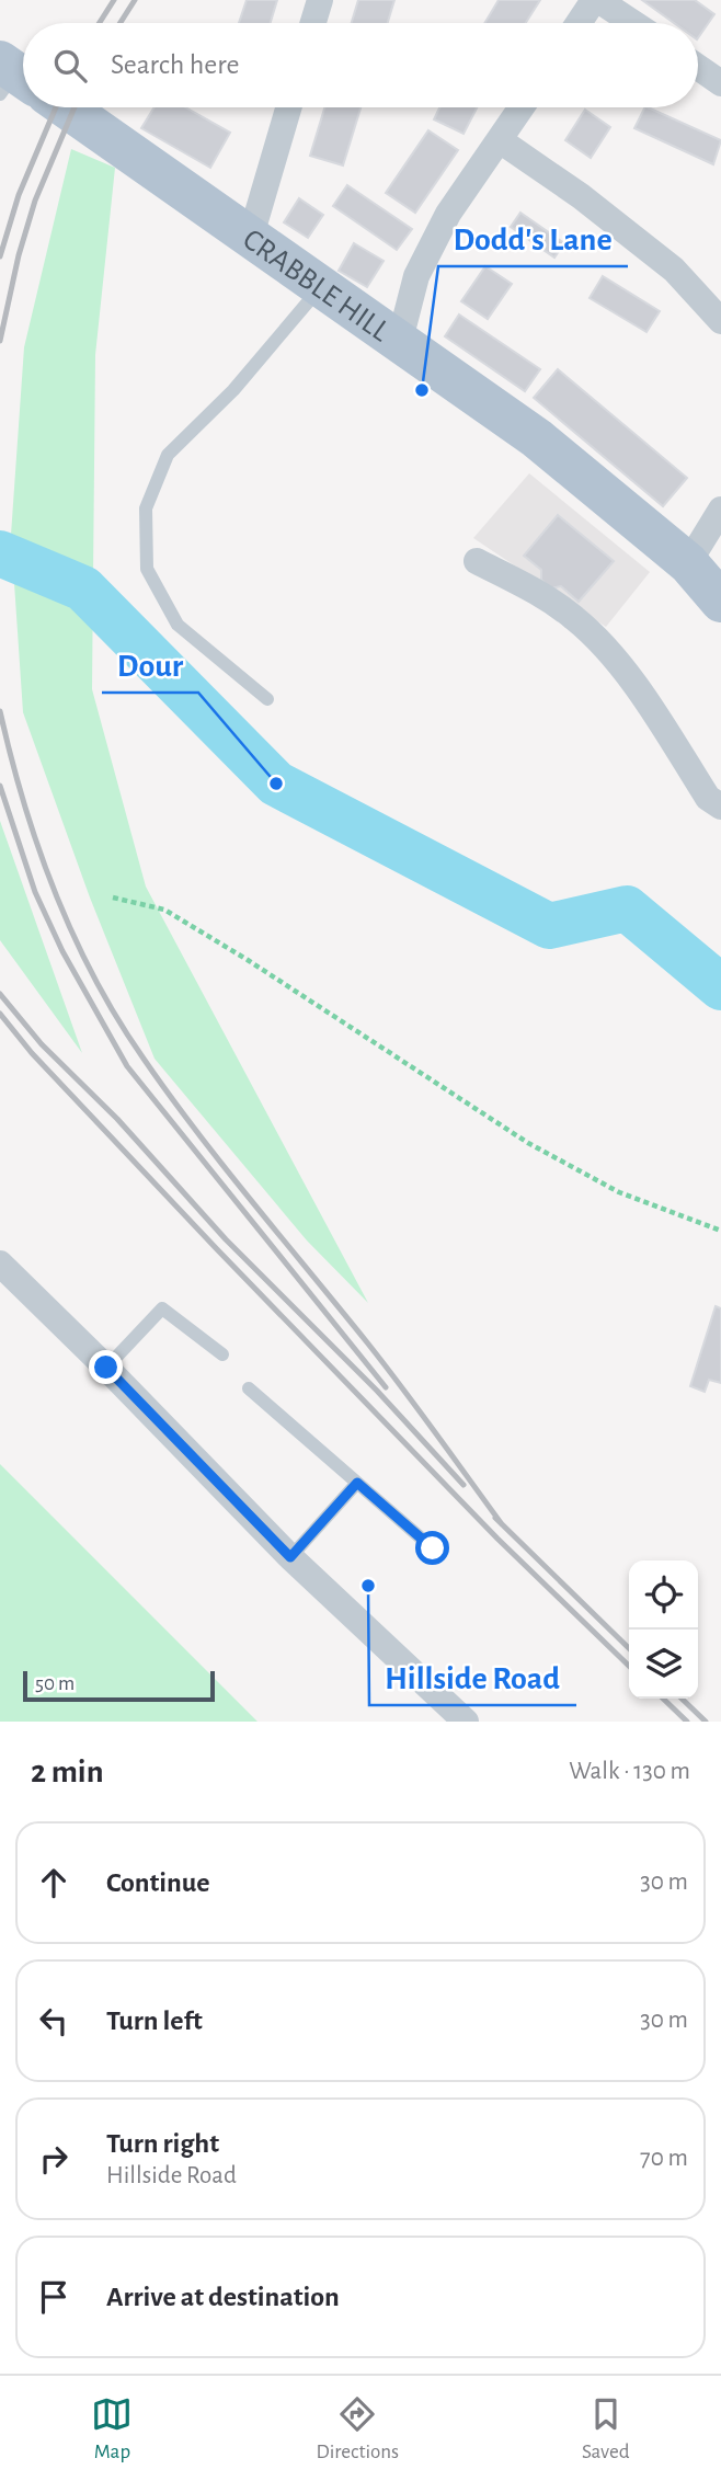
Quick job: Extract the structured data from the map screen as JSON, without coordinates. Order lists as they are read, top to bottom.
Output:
{
  "streets": {
    "main road": ["CRABBLE HILL"]
  },
  "places": ["Dodd's Lane", "Dour", "Hillside Road"],
  "scale_bar": "50 m",
  "page": {
    "search": "Search here",
    "scale": "50 m",
    "heading": ["2 min", "Walk · 130 m"],
    "list": [
      ["Continue", "30 m"],
      ["Turn left", "30 m"],
      ["Turn right", "Hillside Road", "70 m"],
      "Arrive at destination"
    ],
    "nav": ["Map", "Directions", "Saved"]
  }
}
